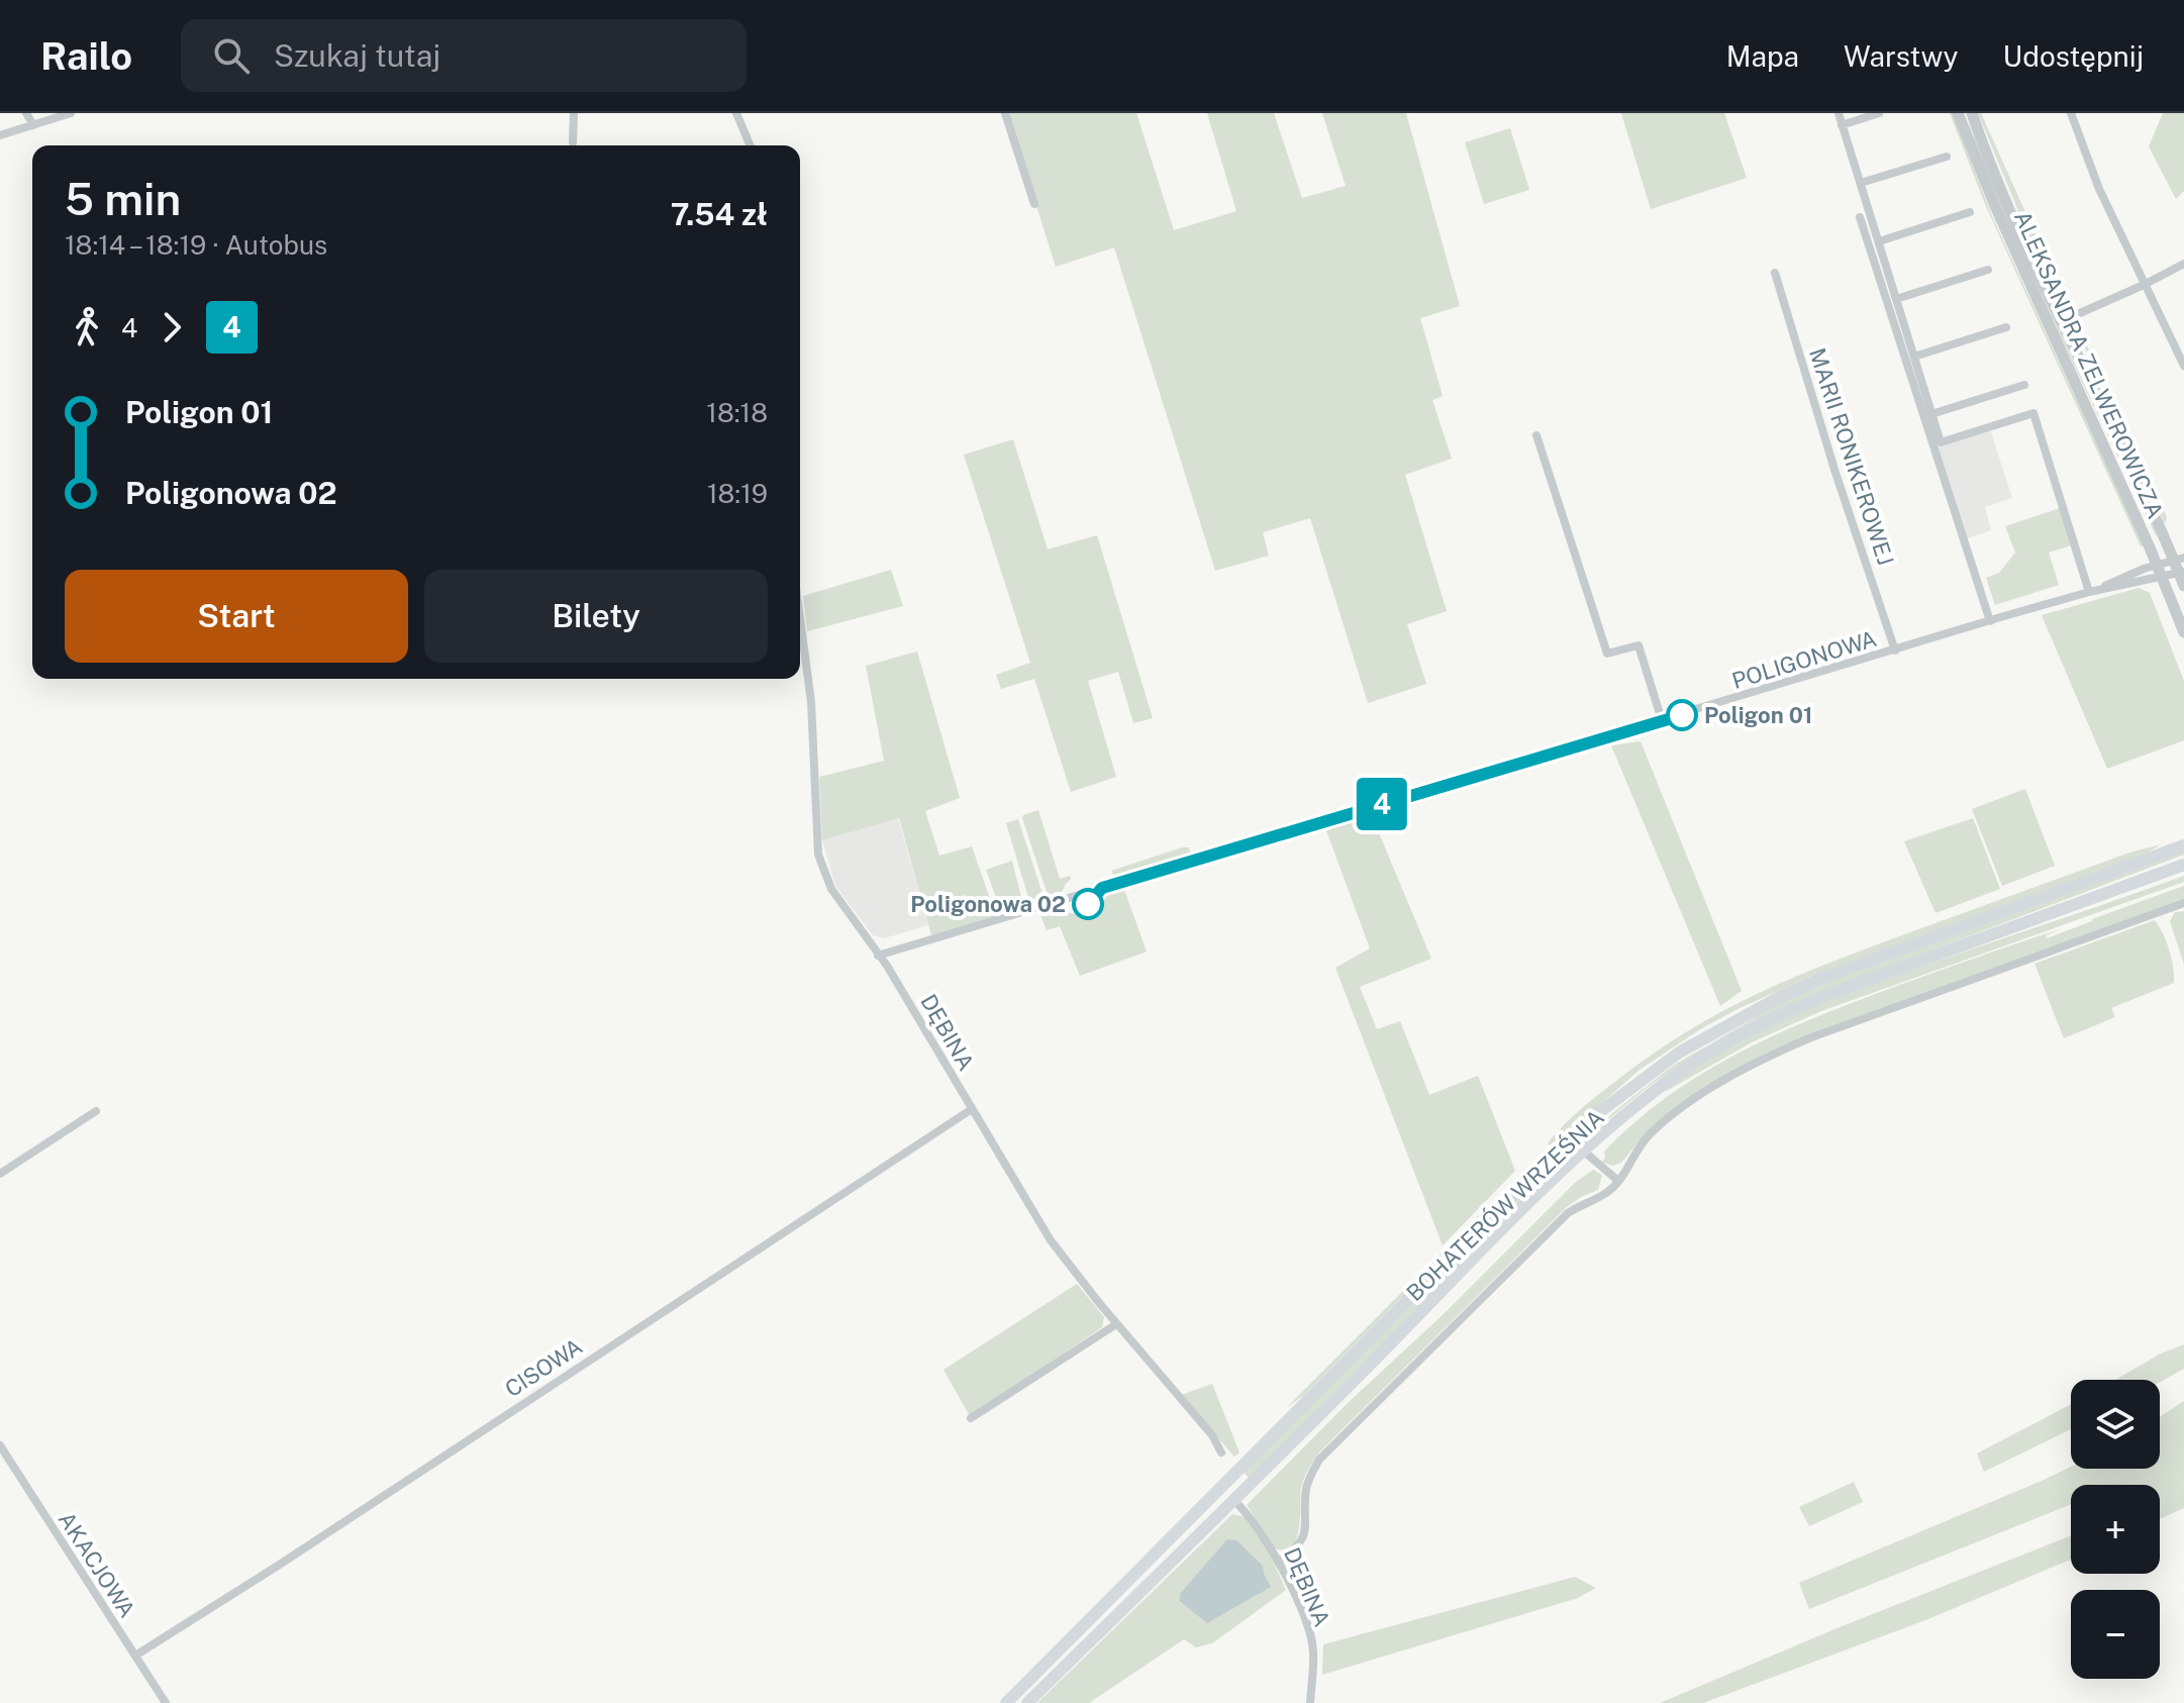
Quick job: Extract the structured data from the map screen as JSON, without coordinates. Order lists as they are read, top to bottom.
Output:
{
  "streets": {
    "main road": ["BOHATERÓW WRZEŚNIA"],
    "street": [
      "ALEKSANDRA ZELWEROWICZA",
      "MARII RONIKEROWEJ",
      "POLIGONOWA",
      "DĘBINA",
      "CISOWA",
      "AKACJOWA"
    ]
  },
  "crossings": [
    ["ALEKSANDRA ZELWEROWICZA", "POLIGONOWA"],
    ["MARII RONIKEROWEJ", "POLIGONOWA"],
    ["POLIGONOWA", "DĘBINA"],
    ["DĘBINA", "BOHATERÓW WRZEŚNIA"],
    ["DĘBINA", "CISOWA"],
    ["CISOWA", "AKACJOWA"]
  ],
  "places": ["Poligon 01", "Poligonowa 02"],
  "lines": ["bus line 4"],
  "page": {
    "header": "Railo",
    "search": "Szukaj tutaj",
    "nav": ["Mapa", "Warstwy", "Udostępnij"],
    "on_map": "4",
    "heading": ["5 min", "18:14 – 18:19 · Autobus", "7.54 zł"],
    "legs": ["4", "4"],
    "list": [
      {
        "name": "Poligon 01",
        "value": "18:18"
      },
      {
        "name": "Poligonowa 02",
        "value": "18:19"
      }
    ],
    "buttons": ["Start", "Bilety"],
    "map_buttons": ["+", "−"]
  }
}
